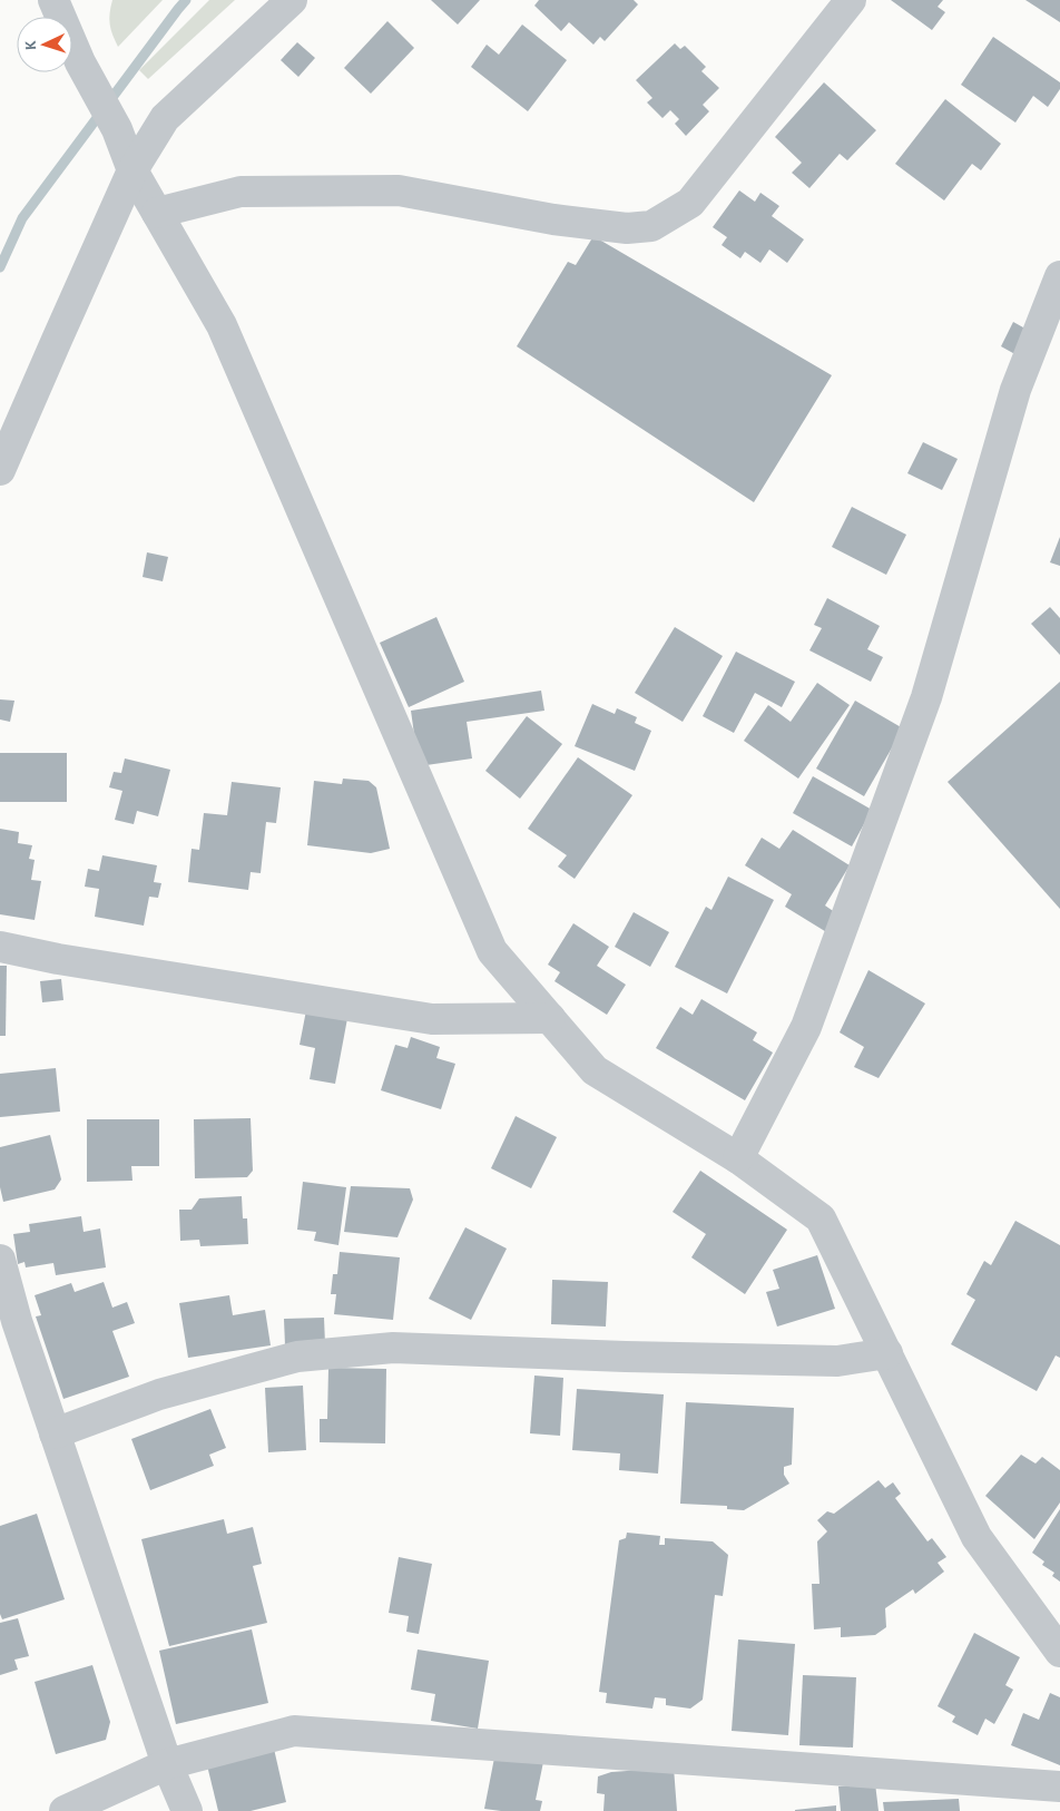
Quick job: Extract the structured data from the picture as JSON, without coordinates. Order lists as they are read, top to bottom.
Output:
{
  "north": "left"
}
